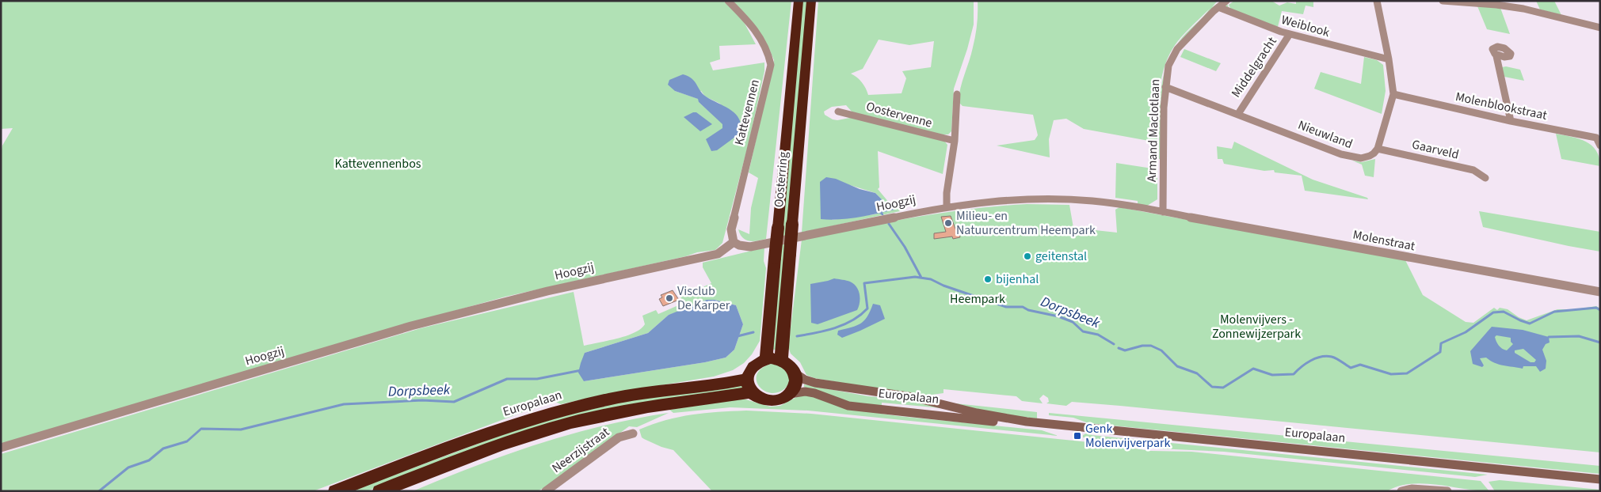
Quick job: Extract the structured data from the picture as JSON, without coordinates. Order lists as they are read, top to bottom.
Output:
{
  "streets": {
    "highway": ["Oosterring", "Europalaan"],
    "street": [
      "Weiblook",
      "Middelgracht",
      "Molenblookstraat",
      "Kattevennen",
      "Oostervenne",
      "Armand Maclotlaan",
      "Nieuwland",
      "Gaarveld",
      "Hoogzij",
      "Molenstraat",
      "Neerzijstraat"
    ]
  },
  "crossings": [
    ["Weiblook", "Middelgracht"],
    ["Weiblook", "Armand Maclotlaan"],
    ["Middelgracht", "Nieuwland"],
    ["Kattevennen", "Hoogzij"],
    ["Armand Maclotlaan", "Nieuwland"],
    ["Armand Maclotlaan", "Hoogzij"],
    ["Armand Maclotlaan", "Molenstraat"],
    ["Nieuwland", "Gaarveld"],
    ["Oosterring", "Europalaan"],
    ["Hoogzij", "Molenstraat"]
  ],
  "water": ["Dorpsbeek"],
  "parks": ["Kattevennenbos", "Heempark", "Molenvijvers - Zonnewijzerpark"],
  "places": {
    "other": [
      "Milieu- en Natuurcentrum Heempark",
      "geitenstal",
      "bijenhal",
      "Visclub De Karper"
    ],
    "transit": ["Genk Molenvijverpark"]
  }
}
